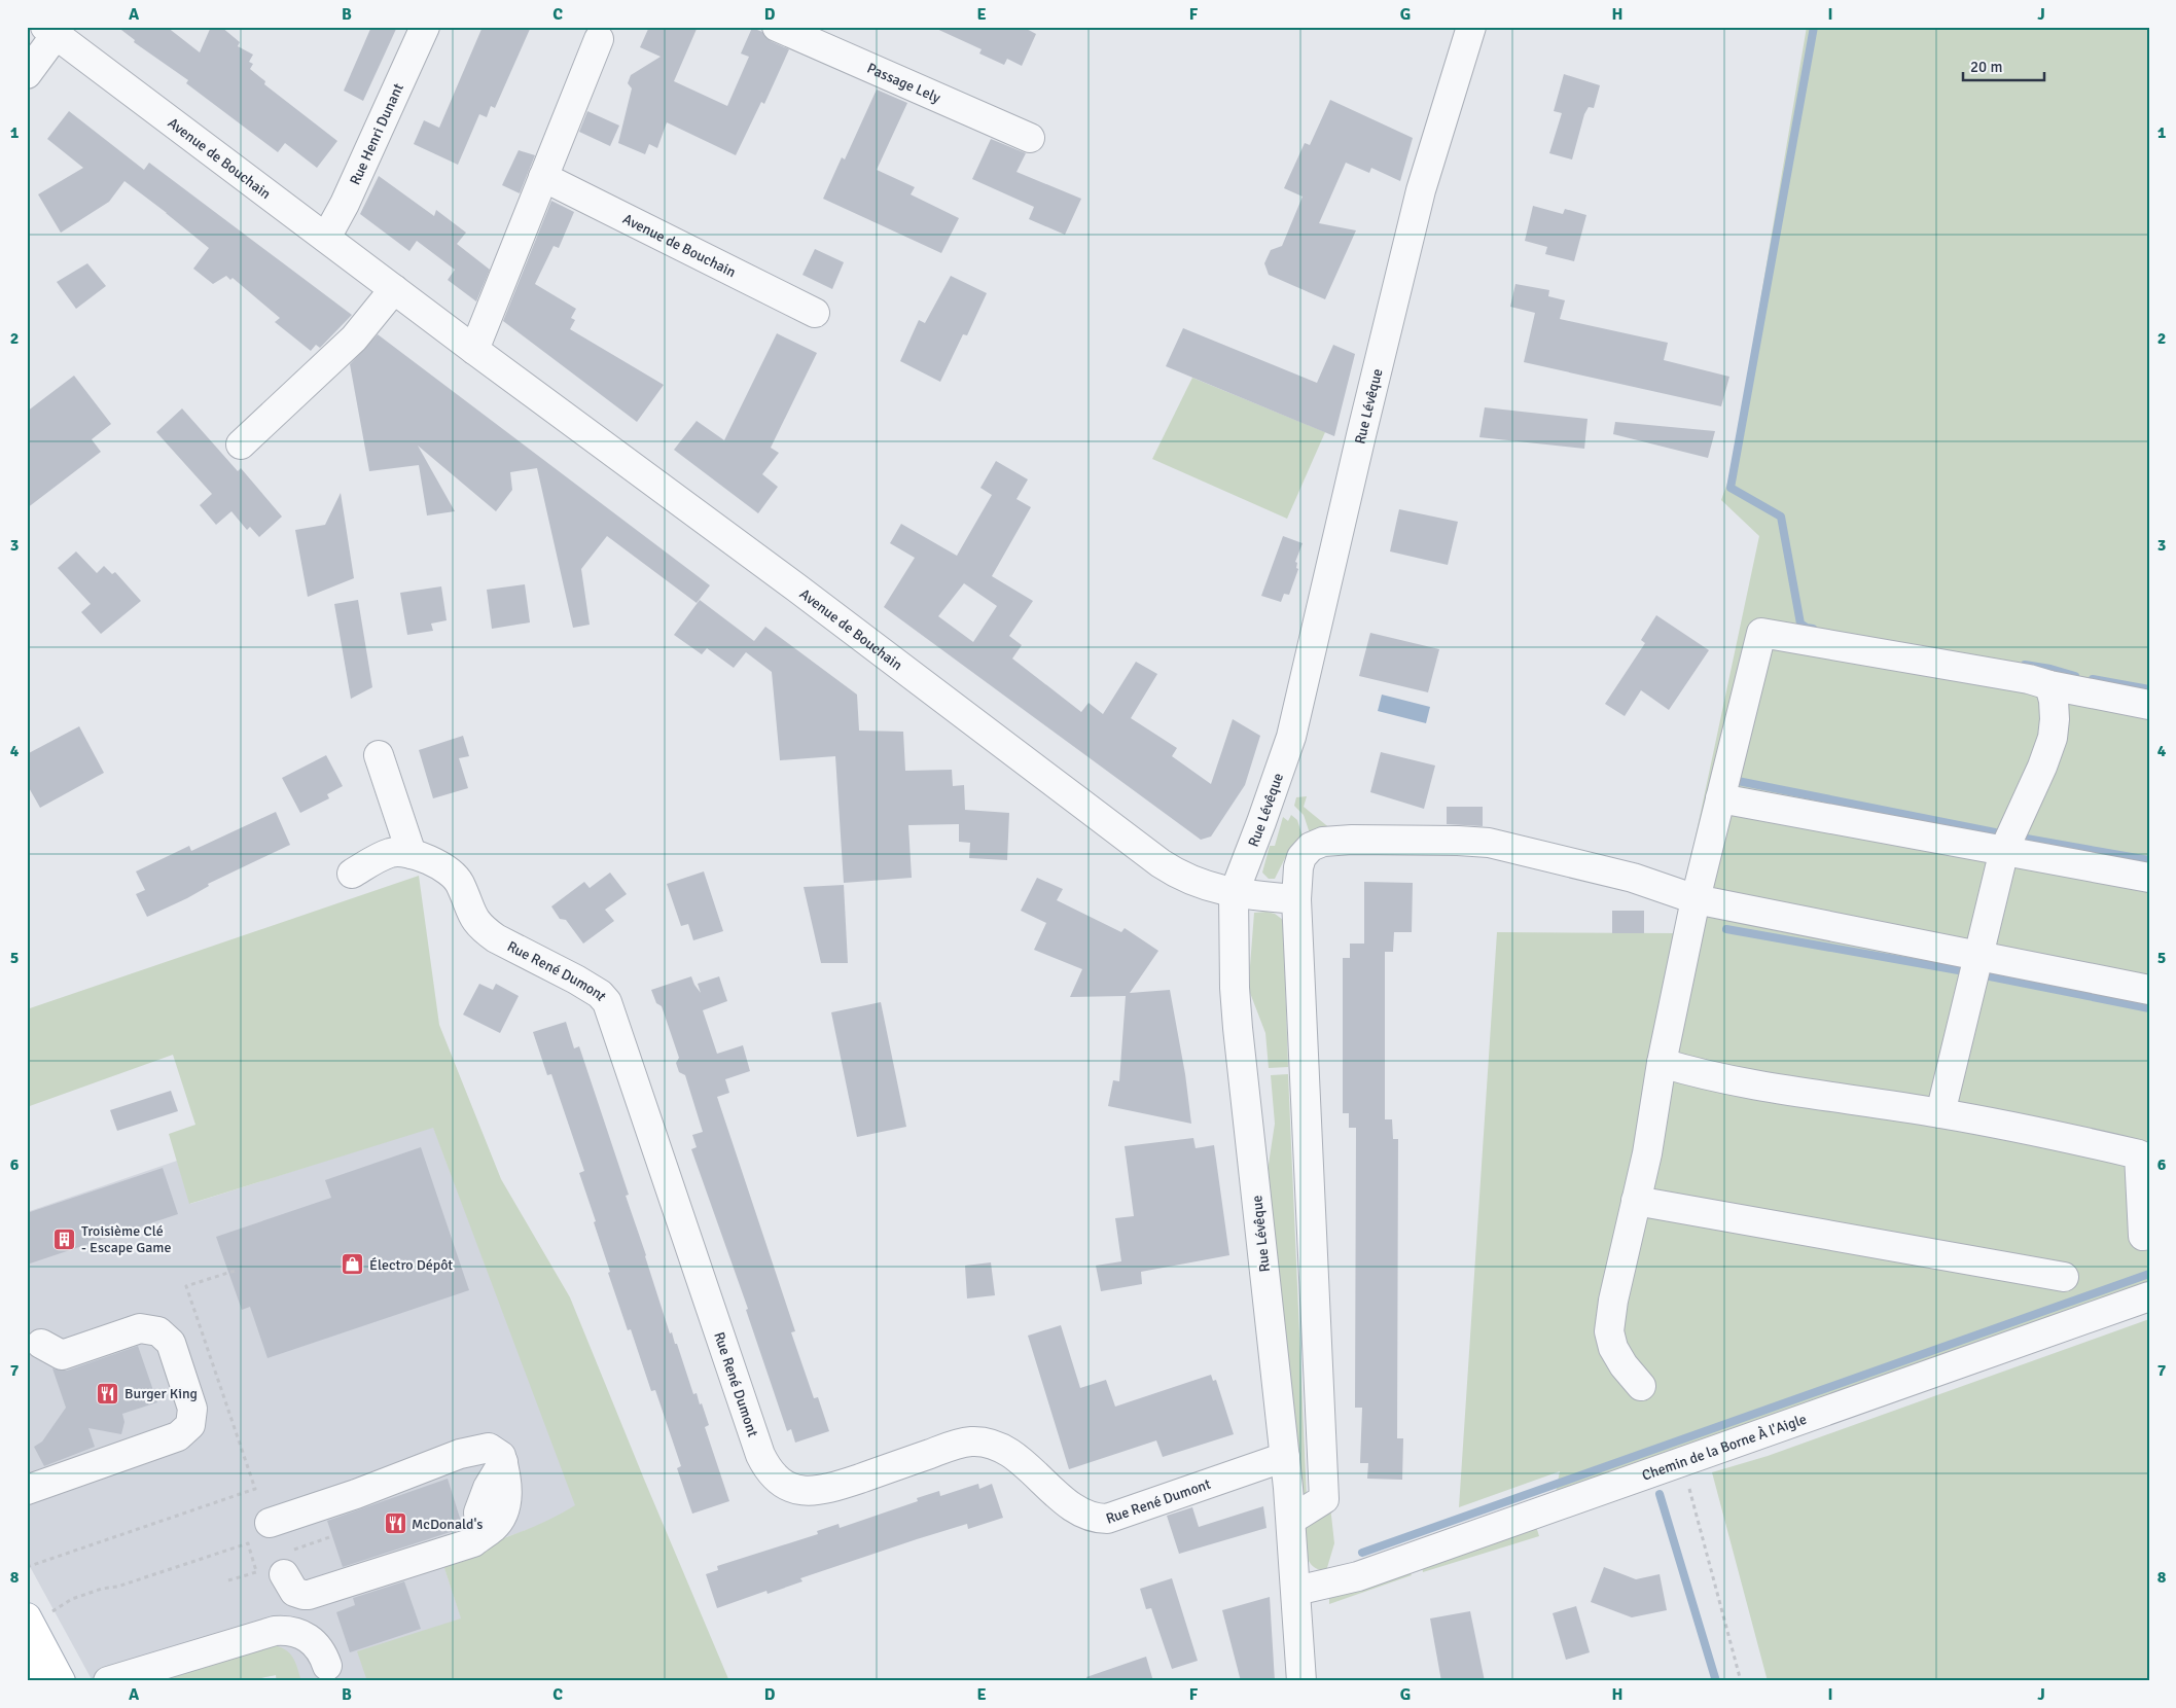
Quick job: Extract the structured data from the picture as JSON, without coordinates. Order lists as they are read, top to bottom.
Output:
{
  "streets": {
    "street": [
      "Passage Lely",
      "Rue Henri Dunant",
      "Avenue de Bouchain",
      "Rue Lévêque",
      "Rue René Dumont",
      "Chemin de la Borne À l'Aigle"
    ]
  },
  "crossings": [
    ["Rue Henri Dunant", "Avenue de Bouchain"],
    ["Avenue de Bouchain", "Rue Lévêque"],
    ["Rue Lévêque", "Rue René Dumont"],
    ["Rue Lévêque", "Chemin de la Borne À l'Aigle"]
  ],
  "places": {
    "building": ["Troisième Clé - Escape Game"],
    "shop": ["Électro Dépôt"],
    "restaurant": ["Burger King", "McDonald's"]
  },
  "scale_bar": "20 m",
  "grid": {
    "columns": [
      "A",
      "B",
      "C",
      "D",
      "E",
      "F",
      "G",
      "H",
      "I",
      "J"
    ],
    "rows": [
      "1",
      "2",
      "3",
      "4",
      "5",
      "6",
      "7",
      "8"
    ]
  }
}
